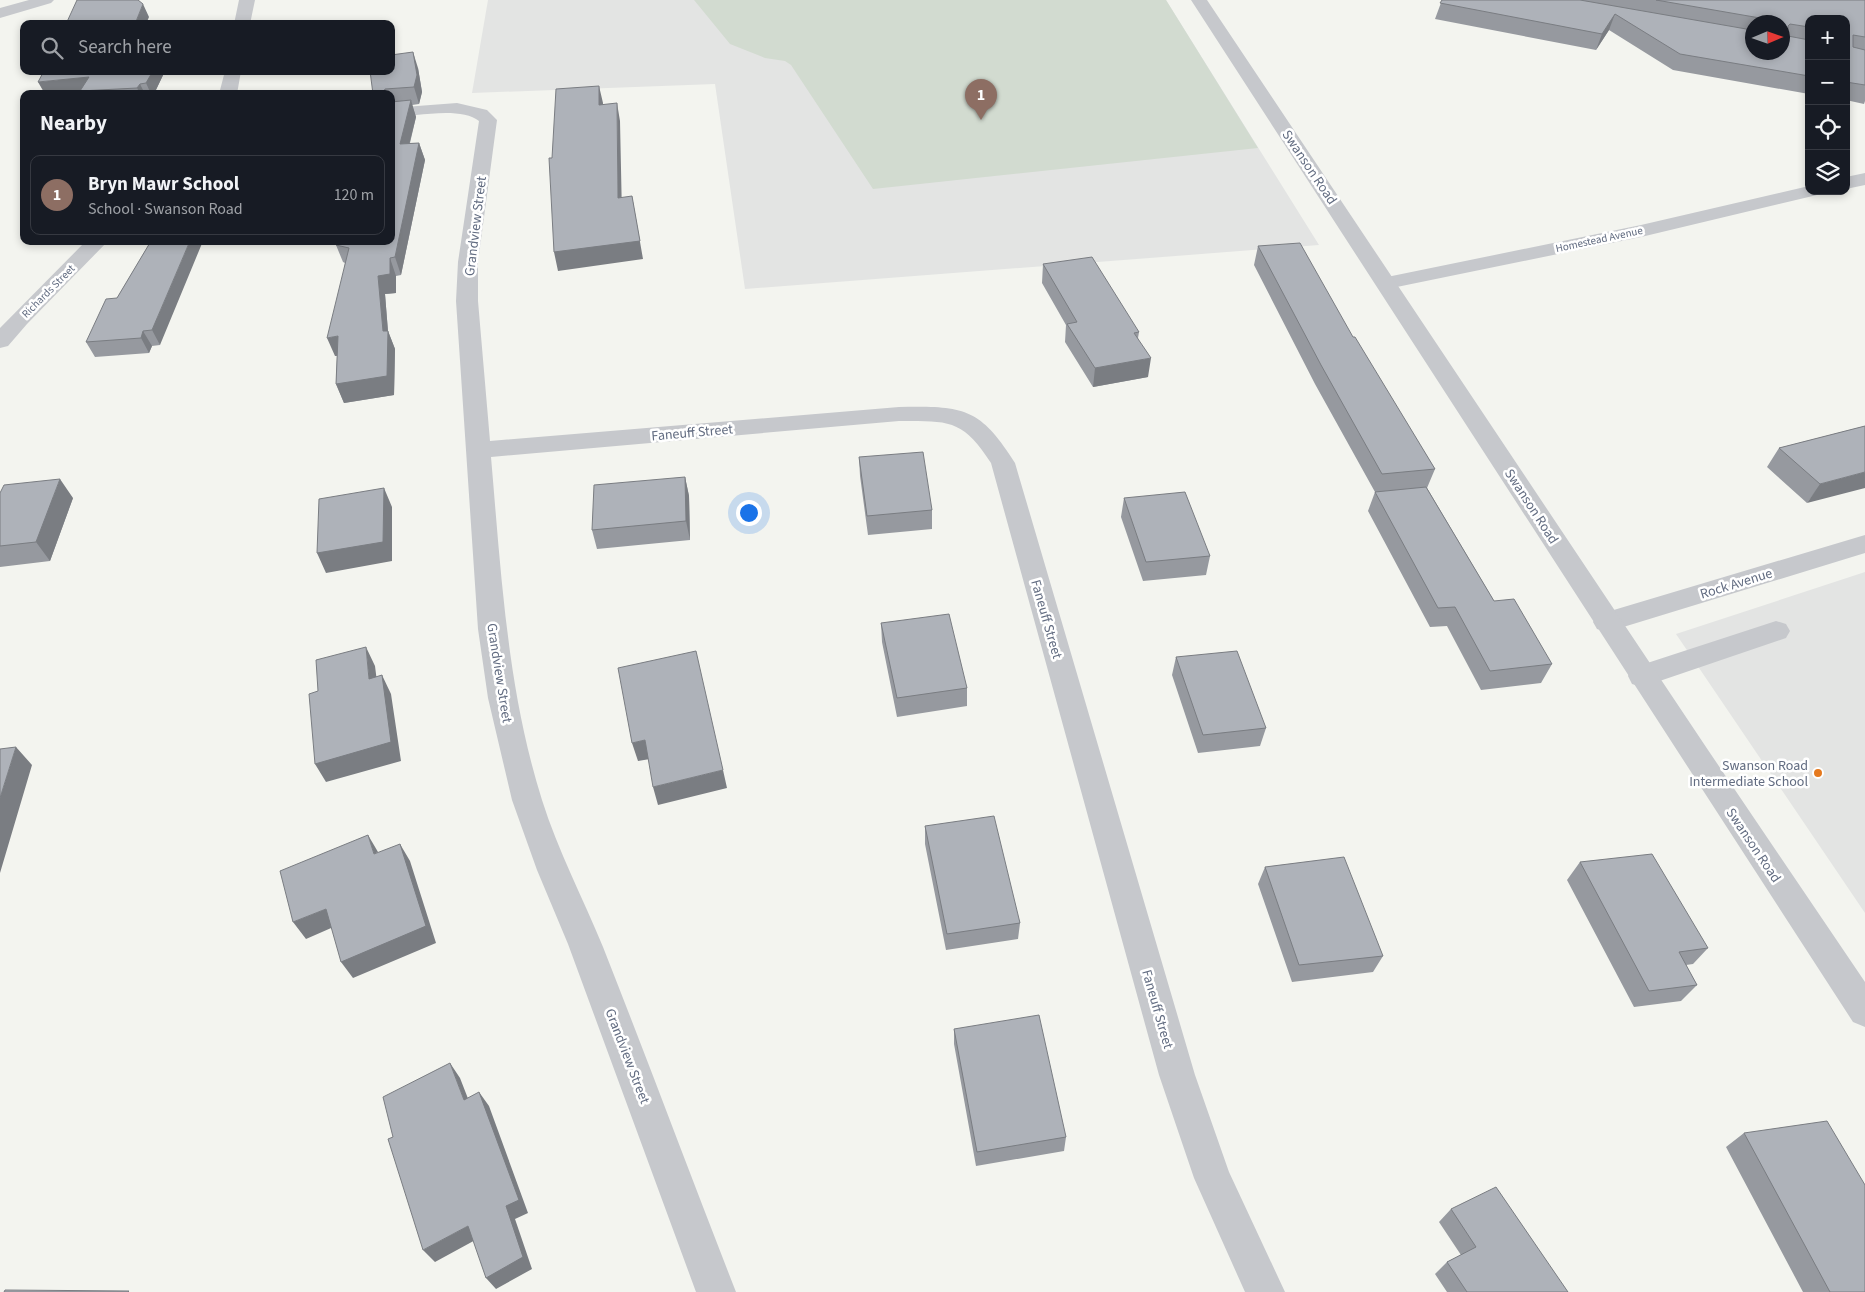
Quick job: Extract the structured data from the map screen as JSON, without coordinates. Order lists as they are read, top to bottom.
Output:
{
  "streets": {
    "street": [
      "Swanson Road",
      "Grandview Street",
      "Homestead Avenue",
      "Richards Street",
      "Faneuff Street",
      "Rock Avenue"
    ]
  },
  "crossings": [
    ["Swanson Road", "Homestead Avenue"],
    ["Swanson Road", "Rock Avenue"],
    ["Grandview Street", "Faneuff Street"]
  ],
  "places": ["Swanson Road Intermediate School"],
  "north": "right",
  "page": {
    "map_buttons": ["+", "−"],
    "search": "Search here",
    "pins": "1",
    "heading": "Nearby",
    "list": [
      {
        "mark": "1",
        "name": "Bryn Mawr School",
        "note": "School · Swanson Road",
        "value": "120 m"
      }
    ]
  }
}
